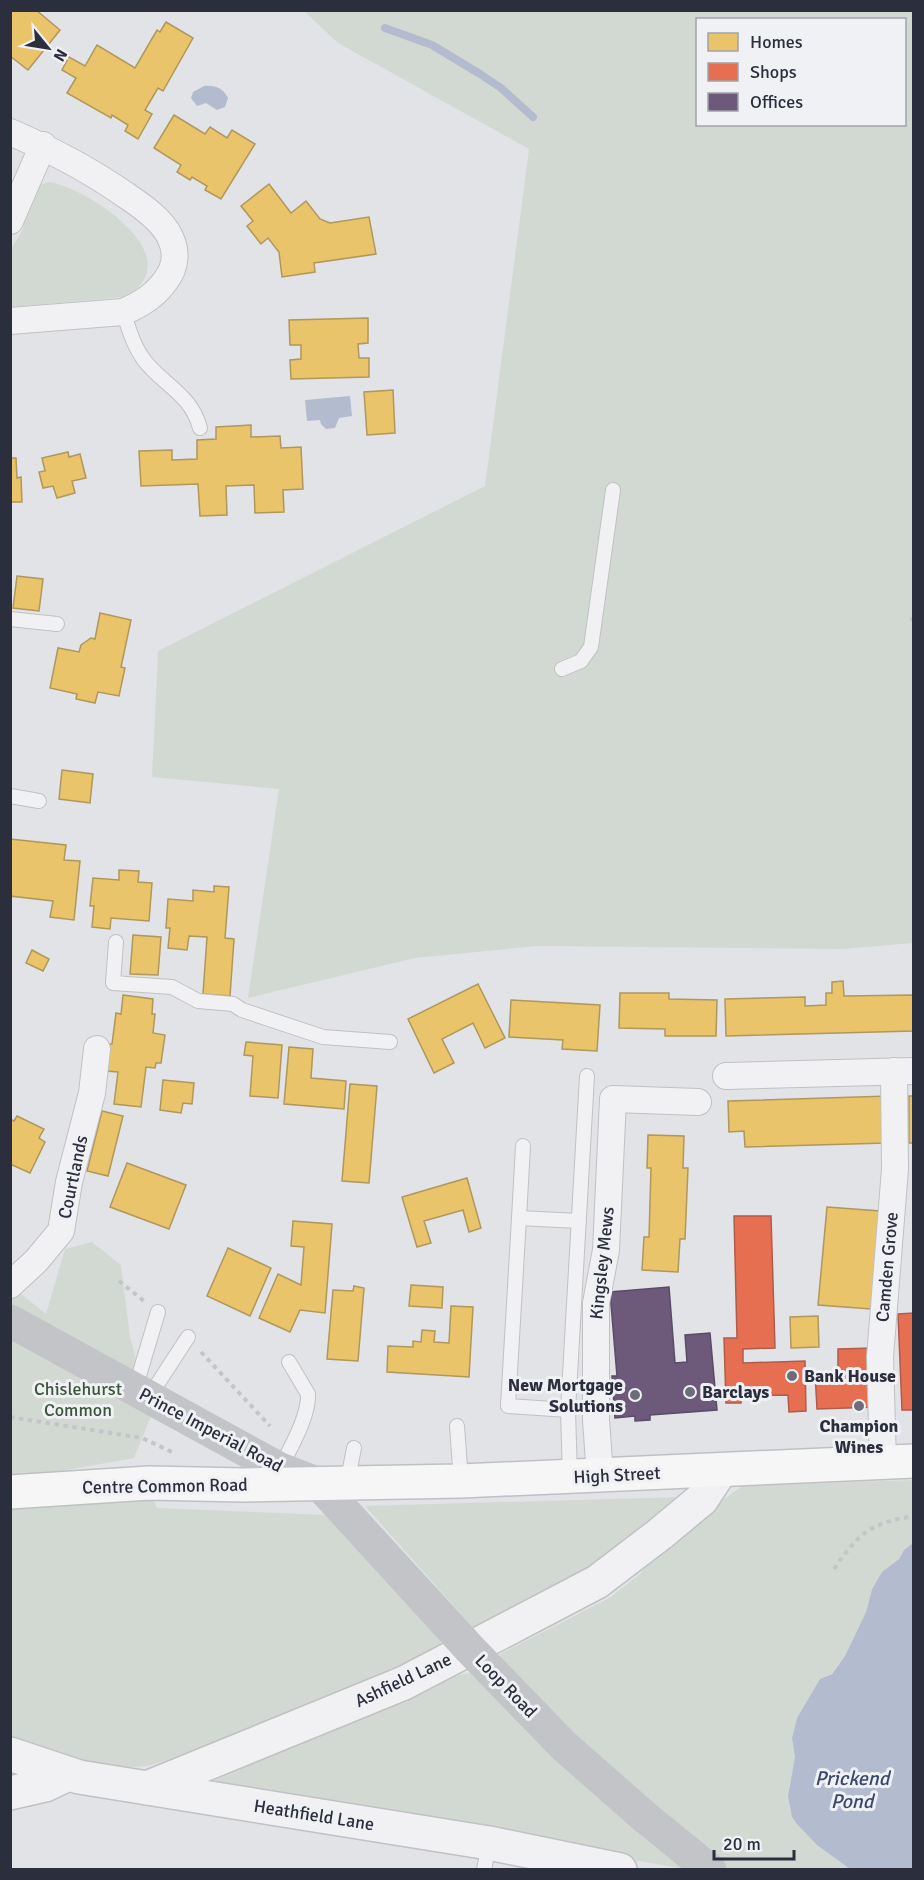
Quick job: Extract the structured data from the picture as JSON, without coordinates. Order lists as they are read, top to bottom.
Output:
{
  "streets": {
    "main road": [
      "Prince Imperial Road",
      "High Street",
      "Centre Common Road",
      "Loop Road"
    ],
    "street": [
      "Courtlands",
      "Kingsley Mews",
      "Camden Grove",
      "Ashfield Lane",
      "Heathfield Lane"
    ]
  },
  "crossings": [
    ["Kingsley Mews", "High Street"],
    ["Camden Grove", "High Street"],
    ["Prince Imperial Road", "High Street"],
    ["Prince Imperial Road", "Centre Common Road"],
    ["Prince Imperial Road", "Loop Road"],
    ["High Street", "Centre Common Road"],
    ["High Street", "Ashfield Lane"],
    ["High Street", "Loop Road"],
    ["Centre Common Road", "Loop Road"],
    ["Ashfield Lane", "Loop Road"],
    ["Ashfield Lane", "Heathfield Lane"]
  ],
  "water": ["Prickend Pond"],
  "parks": ["Chislehurst Common"],
  "places": [
    "Bank House",
    "Barclays",
    "New Mortgage Solutions",
    "Champion Wines"
  ],
  "legend": ["Homes", "Shops", "Offices"],
  "scale_bar": "20 m",
  "north": "bottom right"
}
